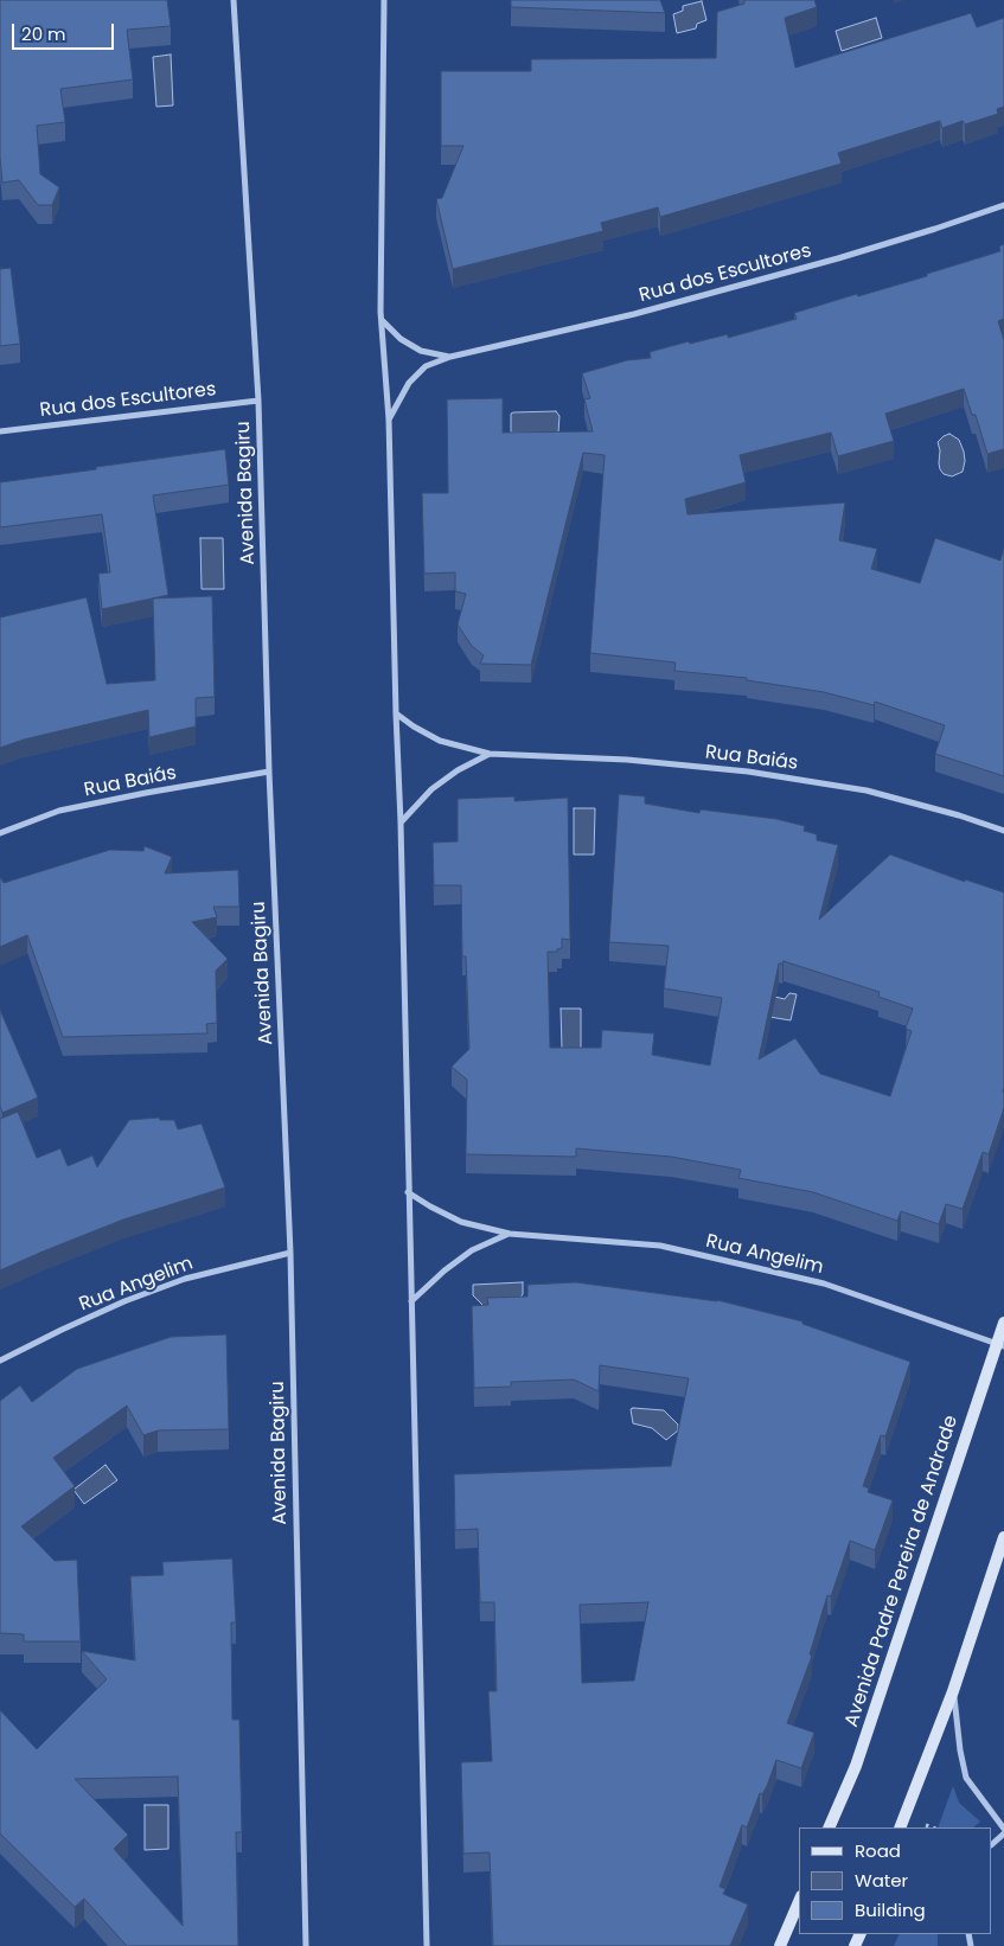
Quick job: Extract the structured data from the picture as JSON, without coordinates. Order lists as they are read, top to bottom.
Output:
{
  "streets": {
    "street": [
      "Rua dos Escultores",
      "Avenida Bagiru",
      "Rua Baiás",
      "Rua Angelim",
      "Avenida Padre Pereira de Andrade"
    ]
  },
  "crossings": [
    ["Rua dos Escultores", "Avenida Bagiru"],
    ["Avenida Bagiru", "Rua Baiás"],
    ["Avenida Bagiru", "Rua Angelim"],
    ["Rua Angelim", "Avenida Padre Pereira de Andrade"]
  ],
  "legend": ["Road", "Water", "Building"],
  "scale_bar": "20 m"
}
